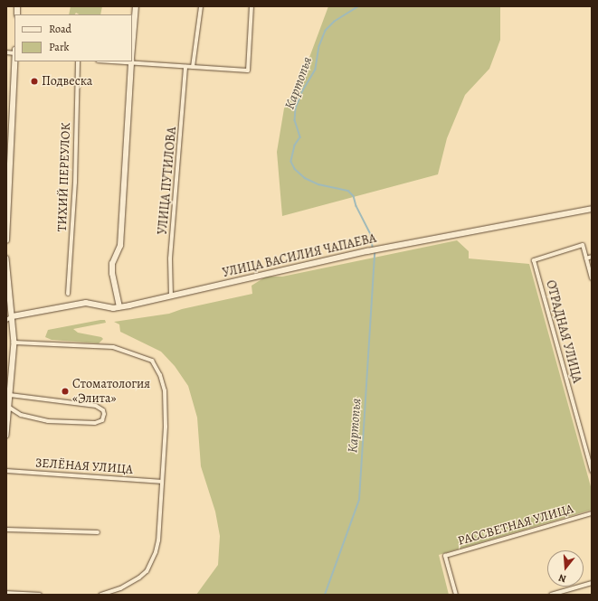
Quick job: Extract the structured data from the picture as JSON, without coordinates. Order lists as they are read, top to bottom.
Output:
{
  "streets": {
    "street": [
      "ТИХИЙ ПЕРЕУЛОК",
      "УЛИЦА ПУТИЛОВА",
      "УЛИЦА ВАСИЛИЯ ЧАПАЕВА",
      "ОТРАДНАЯ УЛИЦА",
      "ЗЕЛЁНАЯ УЛИЦА",
      "РАССВЕТНАЯ УЛИЦА"
    ]
  },
  "crossings": [
    ["УЛИЦА ПУТИЛОВА", "УЛИЦА ВАСИЛИЯ ЧАПАЕВА"]
  ],
  "water": ["Картопья"],
  "places": ["Подвеска", "Стоматология «Элита»"],
  "legend": ["Road", "Park"],
  "north": "bottom"
}
